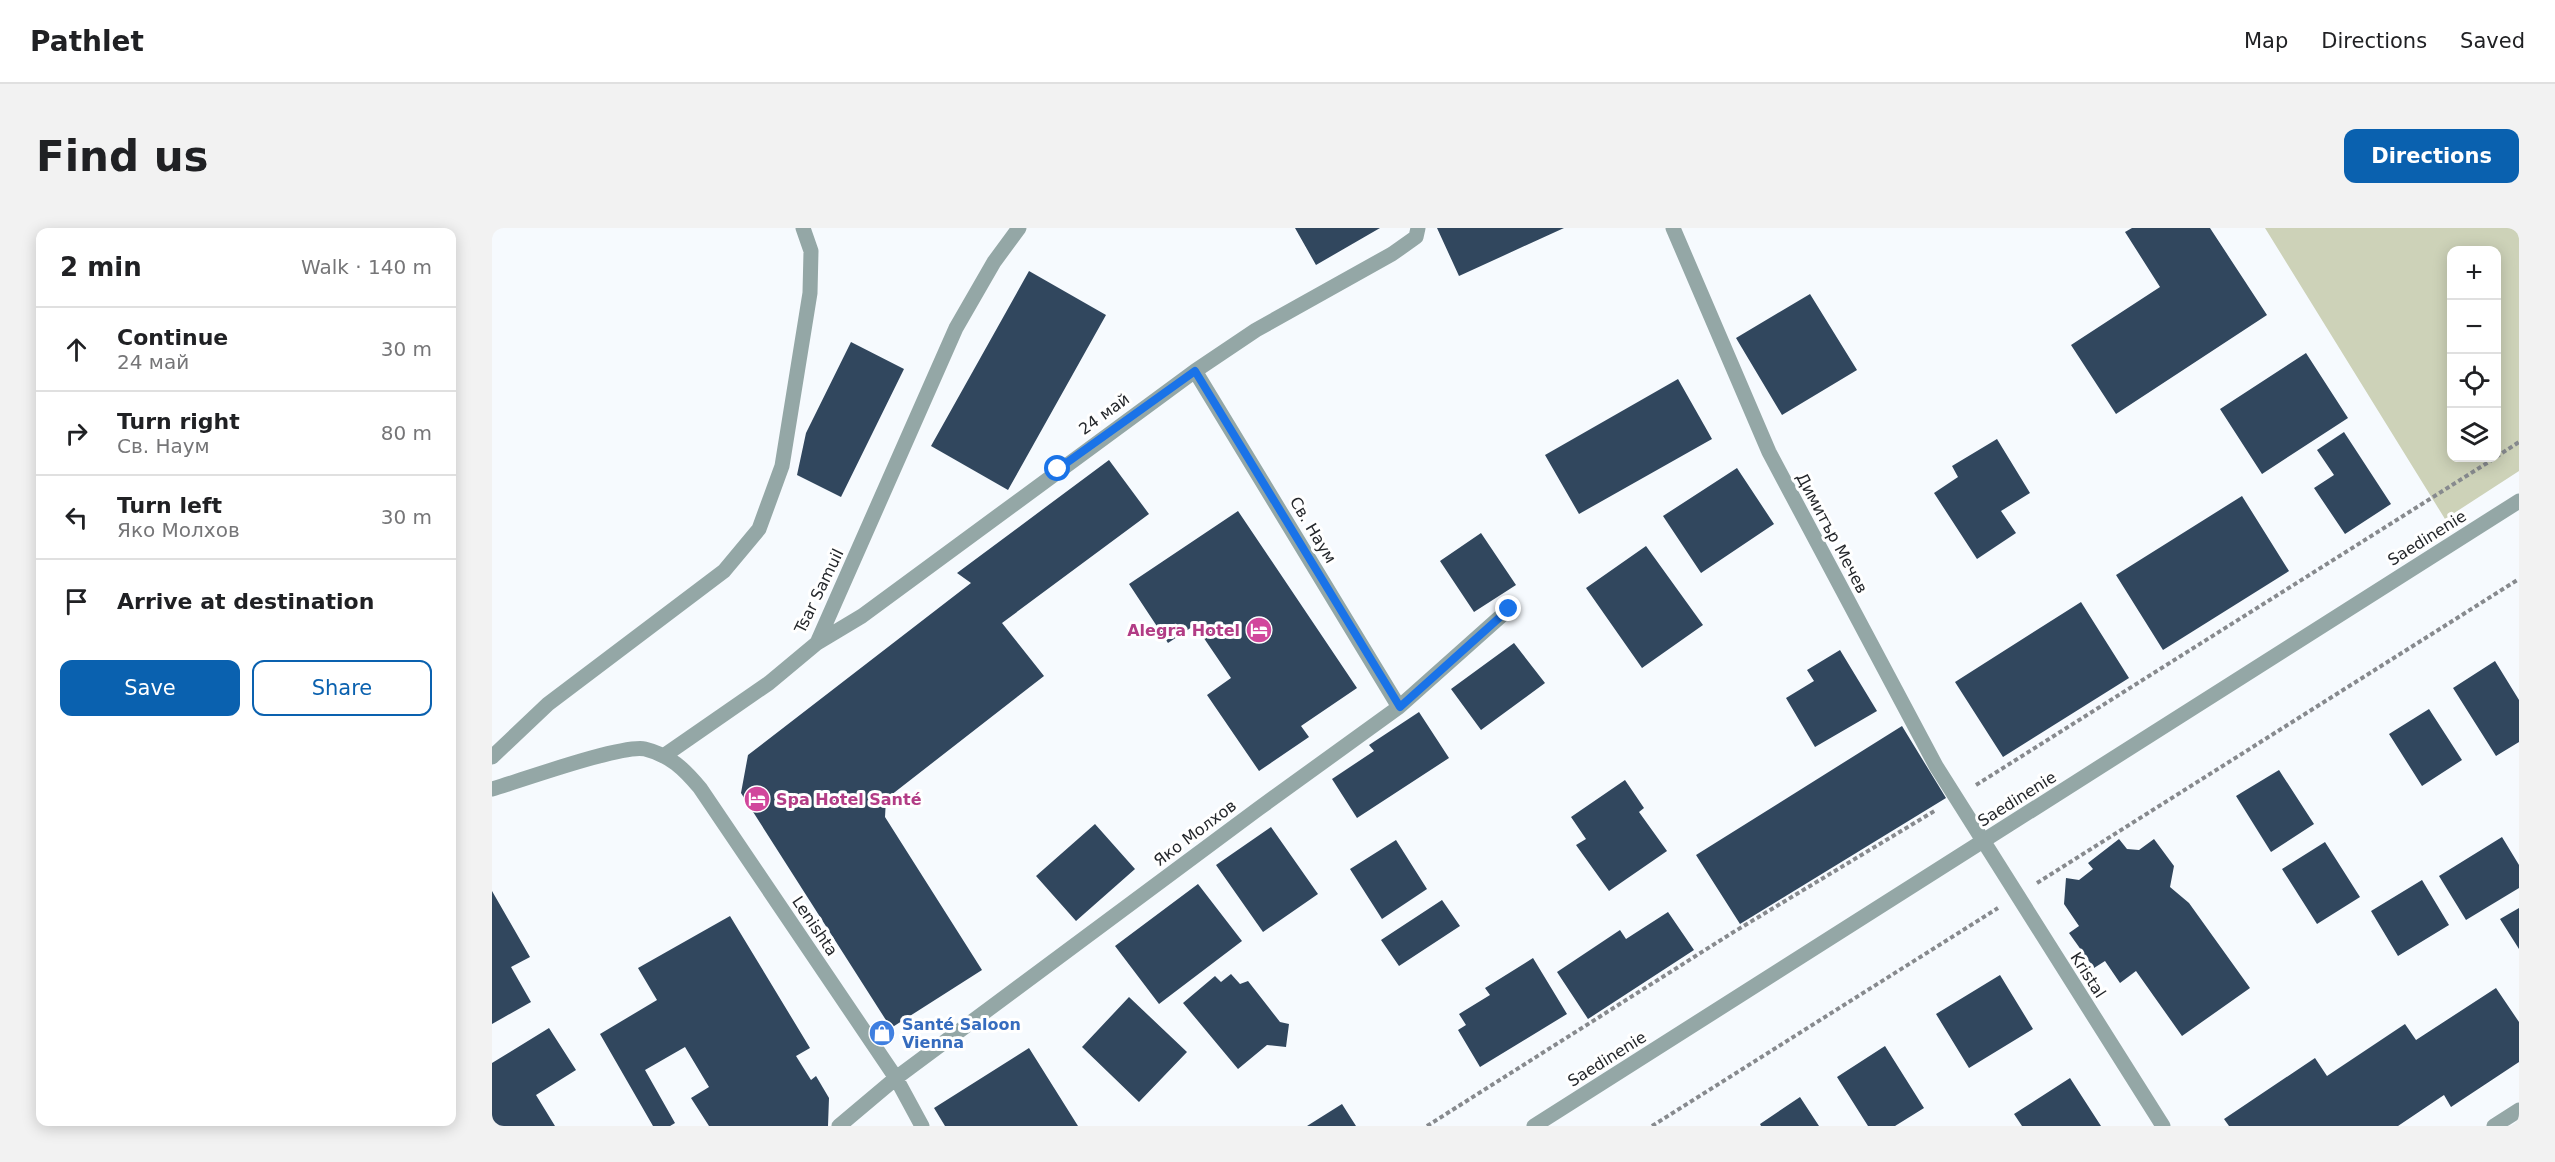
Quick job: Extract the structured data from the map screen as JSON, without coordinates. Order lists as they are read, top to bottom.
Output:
{
  "streets": {
    "street": [
      "24 май",
      "Св. Наум",
      "Димитър Мечев",
      "Saedinenie",
      "Tsar Samuil",
      "Яко Молхов",
      "Lenishta",
      "Kristal"
    ]
  },
  "crossings": [
    ["24 май", "Св. Наум"],
    ["24 май", "Tsar Samuil"],
    ["Св. Наум", "Яко Молхов"],
    ["Димитър Мечев", "Saedinenie"],
    ["Димитър Мечев", "Kristal"],
    ["Saedinenie", "Kristal"],
    ["Tsar Samuil", "Lenishta"],
    ["Яко Молхов", "Lenishta"]
  ],
  "places": {
    "hotel": ["Alegra Hotel", "Spa Hotel Santé"],
    "shop": ["Santé Saloon Vienna"]
  },
  "page": {
    "header": "Pathlet",
    "nav": ["Map", "Directions", "Saved"],
    "buttons": [
      "Directions",
      ["Save", "Share"]
    ],
    "title": "Find us",
    "heading": ["2 min", "Walk · 140 m"],
    "map_buttons": ["+", "−"],
    "list": [
      ["Continue", "24 май", "30 m"],
      ["Turn right", "Св. Наум", "80 m"],
      ["Turn left", "Яко Молхов", "30 m"],
      "Arrive at destination"
    ]
  }
}
